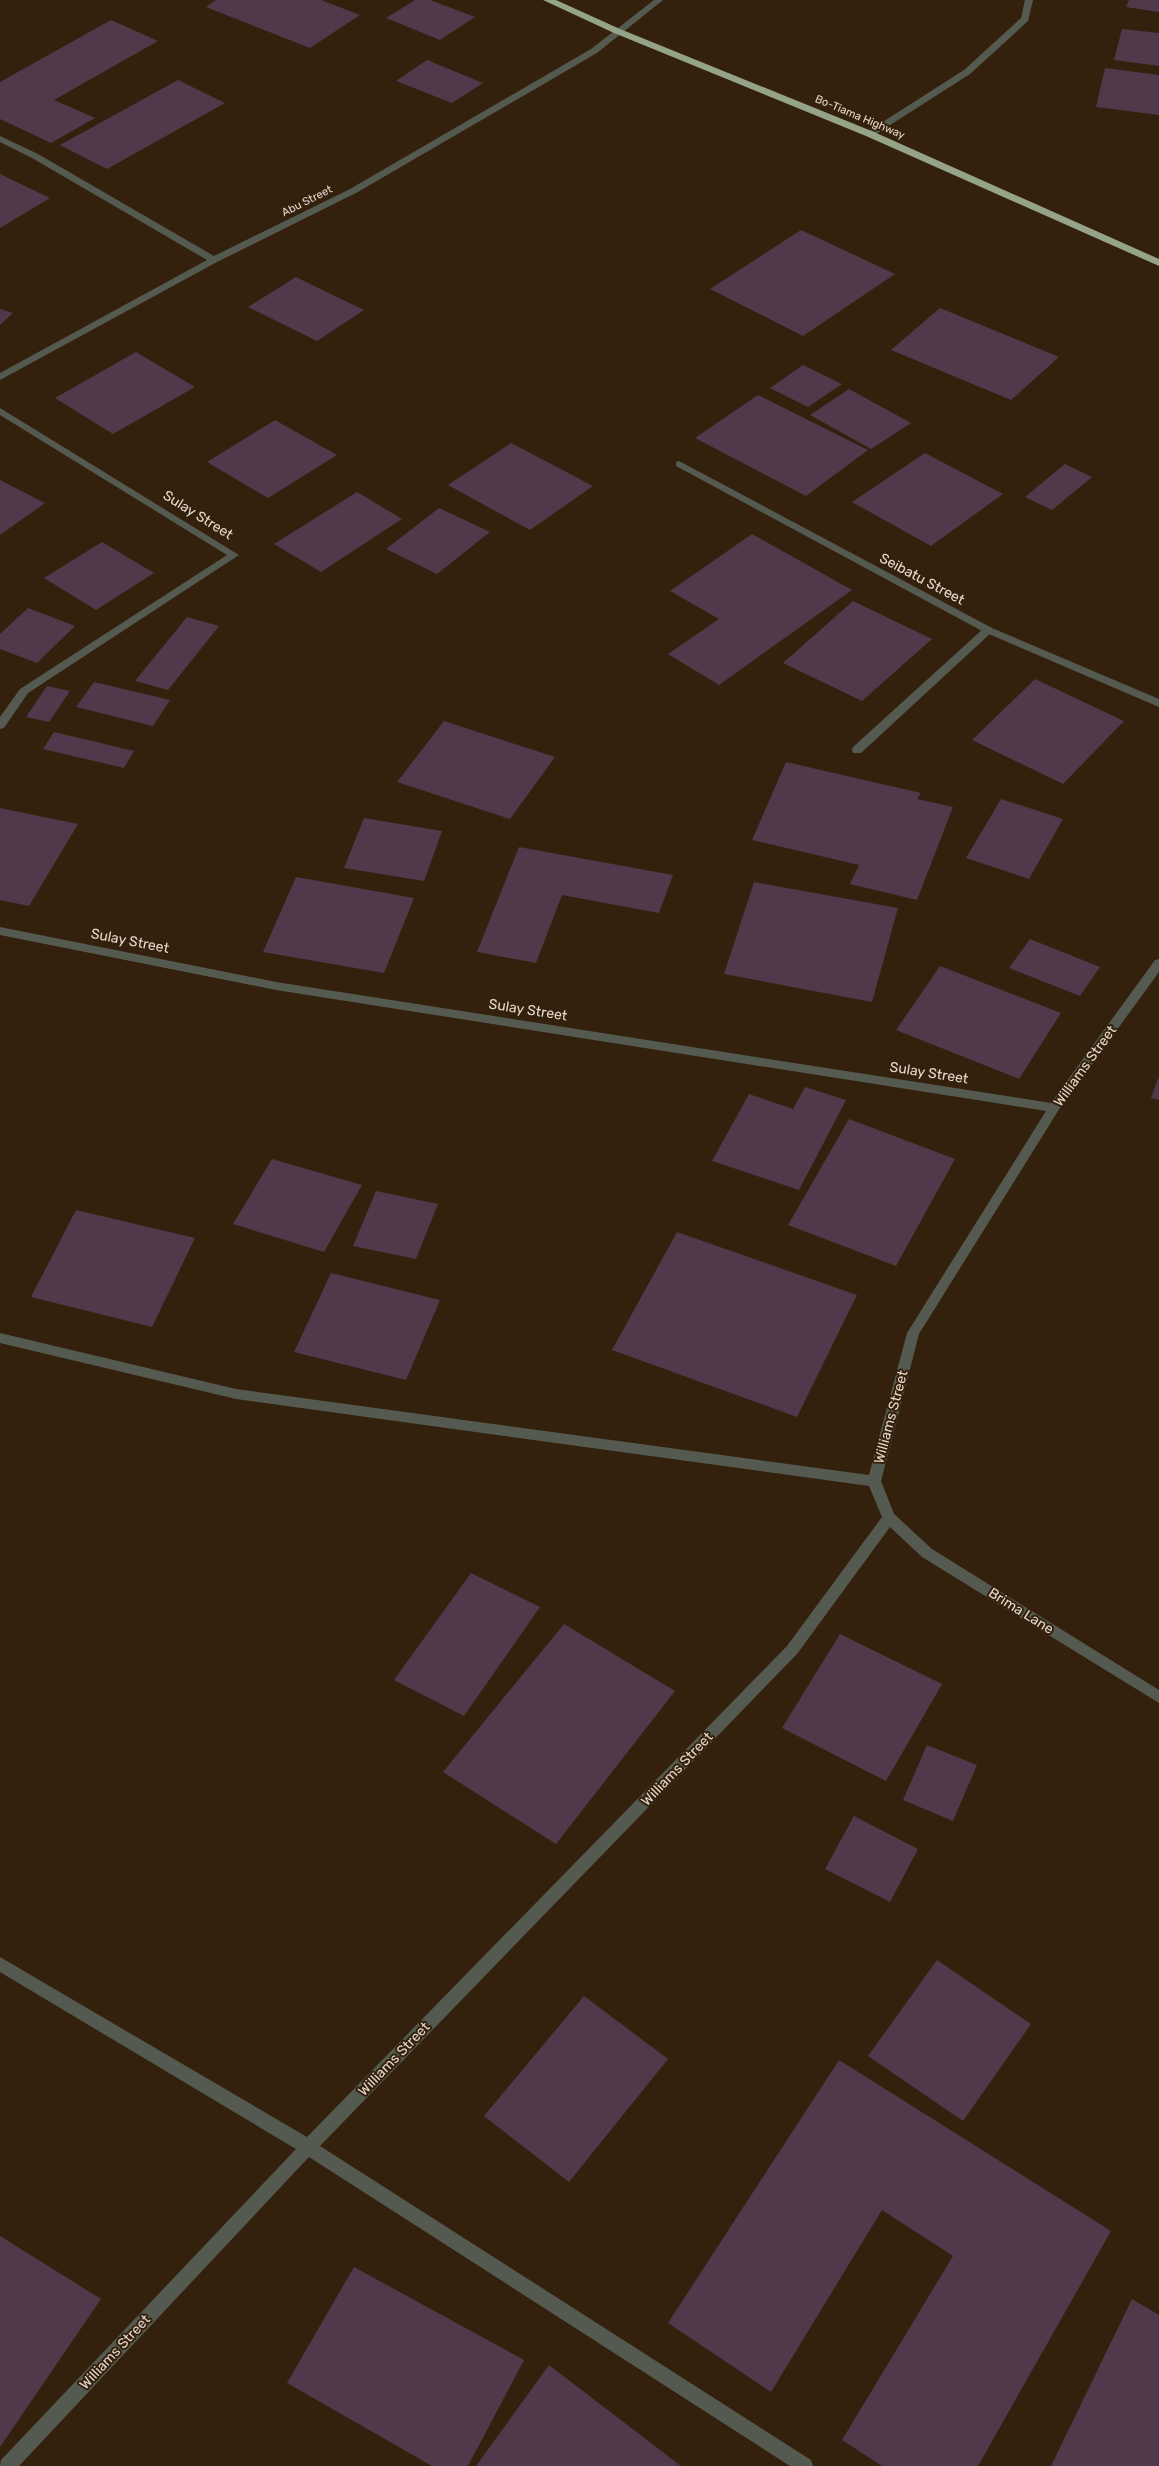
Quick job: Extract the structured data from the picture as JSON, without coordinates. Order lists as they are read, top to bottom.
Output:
{
  "streets": {
    "highway": ["Bo-Tiama Highway"],
    "street": [
      "Abu Street",
      "Sulay Street",
      "Seibatu Street",
      "Williams Street",
      "Brima Lane"
    ]
  },
  "crossings": [
    ["Bo-Tiama Highway", "Abu Street"],
    ["Sulay Street", "Williams Street"],
    ["Williams Street", "Brima Lane"]
  ]
}
